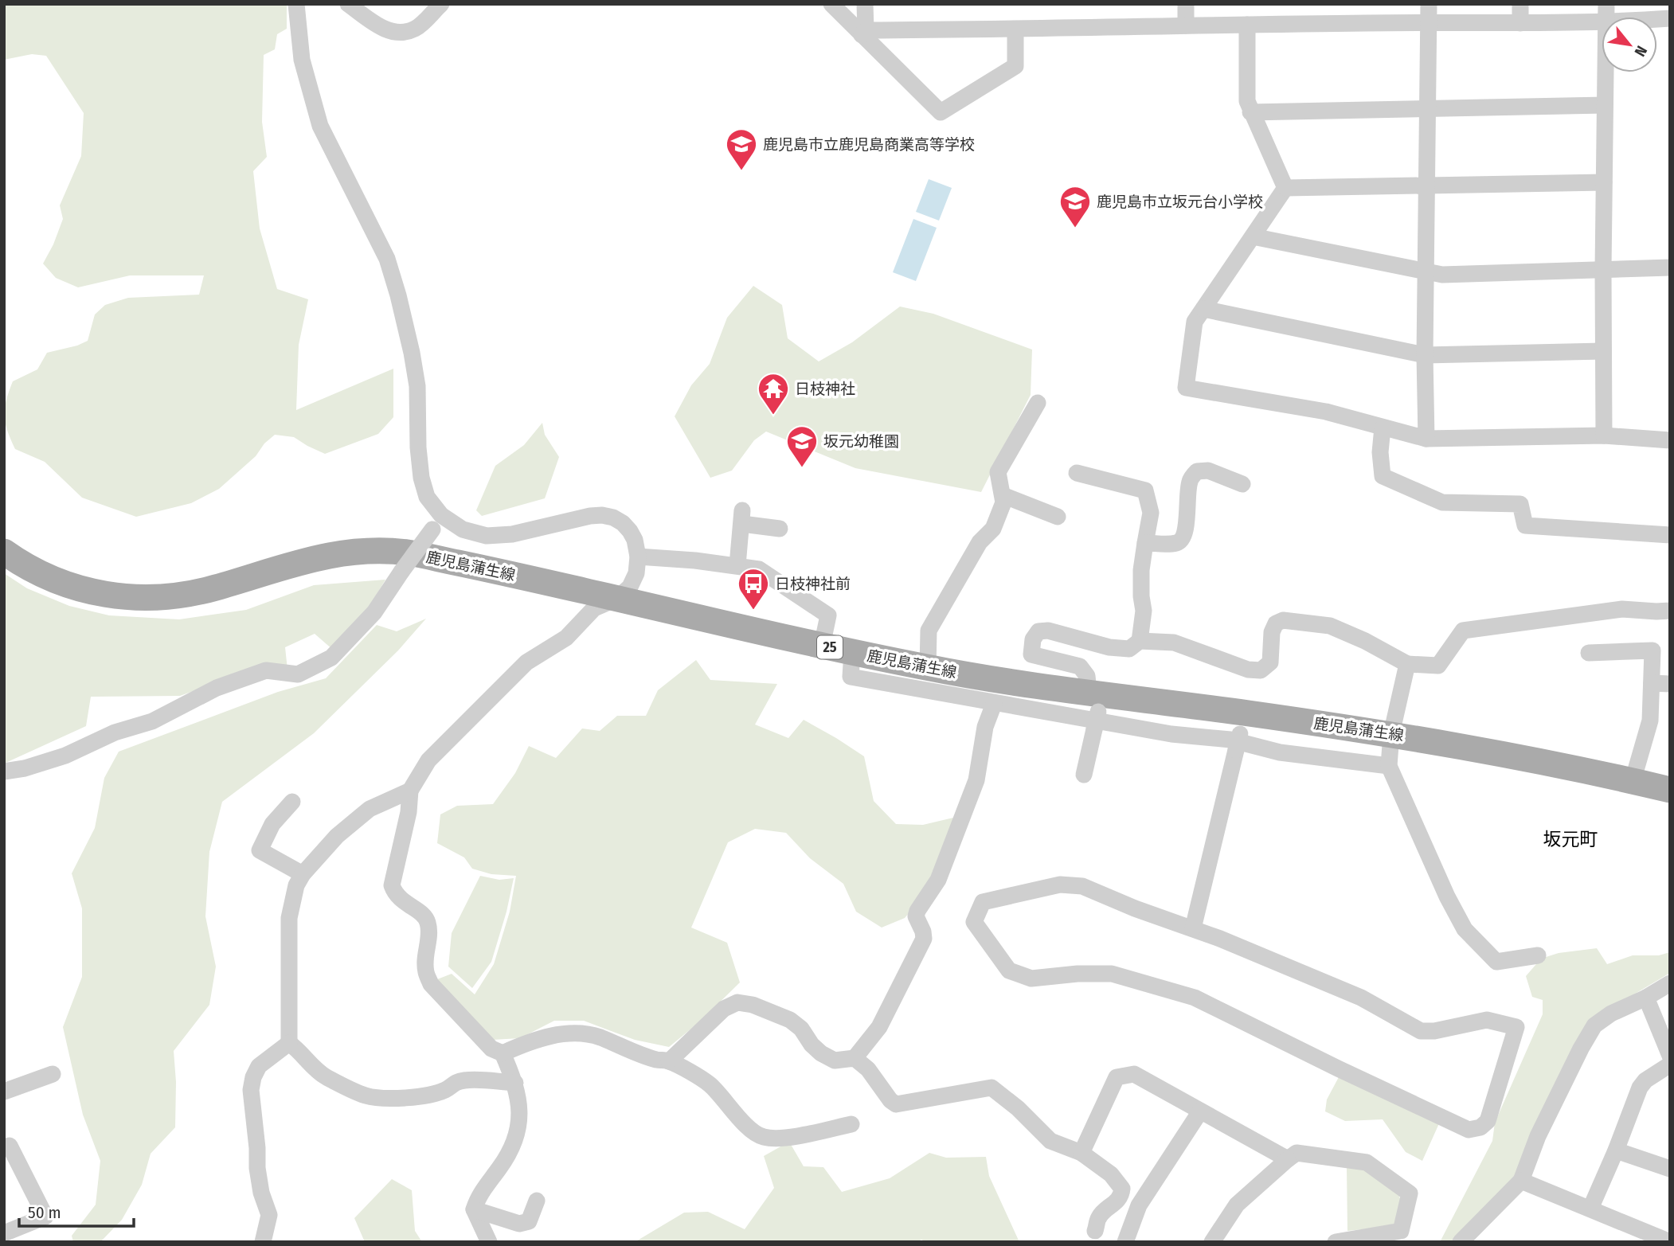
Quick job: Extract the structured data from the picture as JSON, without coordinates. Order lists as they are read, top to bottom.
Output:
{
  "streets": {
    "main road": ["鹿児島蒲生線", "25"]
  },
  "districts": ["坂元町"],
  "places": {
    "school or university": ["鹿児島市立鹿児島商業高等学校", "鹿児島市立坂元台小学校", "坂元幼稚園"],
    "temple": ["日枝神社"],
    "bus stop": ["日枝神社前"]
  },
  "scale_bar": "50 m",
  "north": "bottom right"
}
